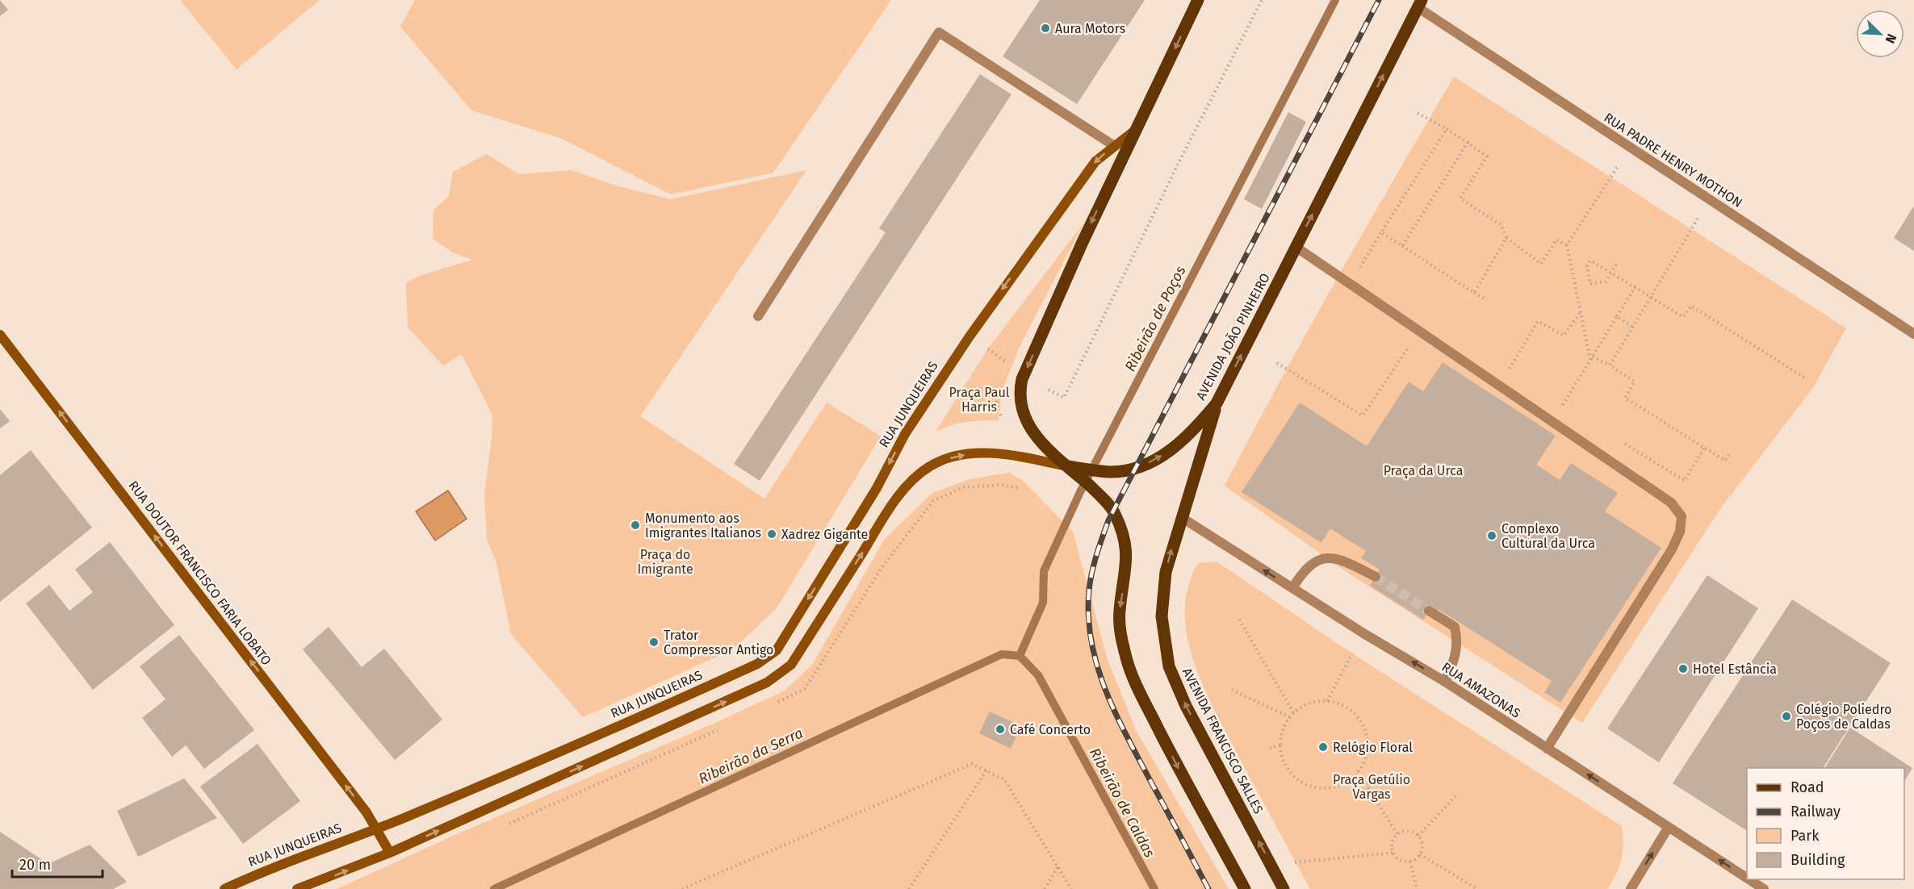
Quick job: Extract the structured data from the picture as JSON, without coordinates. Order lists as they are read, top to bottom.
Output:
{
  "streets": {
    "main road": ["AVENIDA JOÃO PINHEIRO", "AVENIDA FRANCISCO SALLES"],
    "street": [
      "RUA PADRE HENRY MOTHON",
      "RUA JUNQUEIRAS",
      "RUA DOUTOR FRANCISCO FARIA LOBATO",
      "RUA AMAZONAS"
    ]
  },
  "crossings": [
    ["RUA PADRE HENRY MOTHON", "AVENIDA JOÃO PINHEIRO"],
    ["AVENIDA JOÃO PINHEIRO", "AVENIDA FRANCISCO SALLES"],
    ["RUA JUNQUEIRAS", "RUA DOUTOR FRANCISCO FARIA LOBATO"],
    ["RUA AMAZONAS", "AVENIDA FRANCISCO SALLES"]
  ],
  "one_way": ["AVENIDA JOÃO PINHEIRO", "RUA DOUTOR FRANCISCO FARIA LOBATO", "RUA AMAZONAS"],
  "water": ["Ribeirão de Poços", "Ribeirão da Serra", "Ribeirão de Caldas"],
  "parks": [
    "Praça Paul Harris",
    "Praça da Urca",
    "Praça do Imigrante",
    "Praça Getúlio Vargas"
  ],
  "places": [
    "Aura Motors",
    "Monumento aos Imigrantes Italianos",
    "Xadrez Gigante",
    "Complexo Cultural da Urca",
    "Trator Compressor Antigo",
    "Hotel Estância",
    "Colégio Poliedro Poços de Caldas",
    "Café Concerto",
    "Relógio Floral"
  ],
  "legend": [
    "Road",
    "Railway",
    "Park",
    "Building"
  ],
  "scale_bar": "20 m",
  "north": "bottom right"
}
